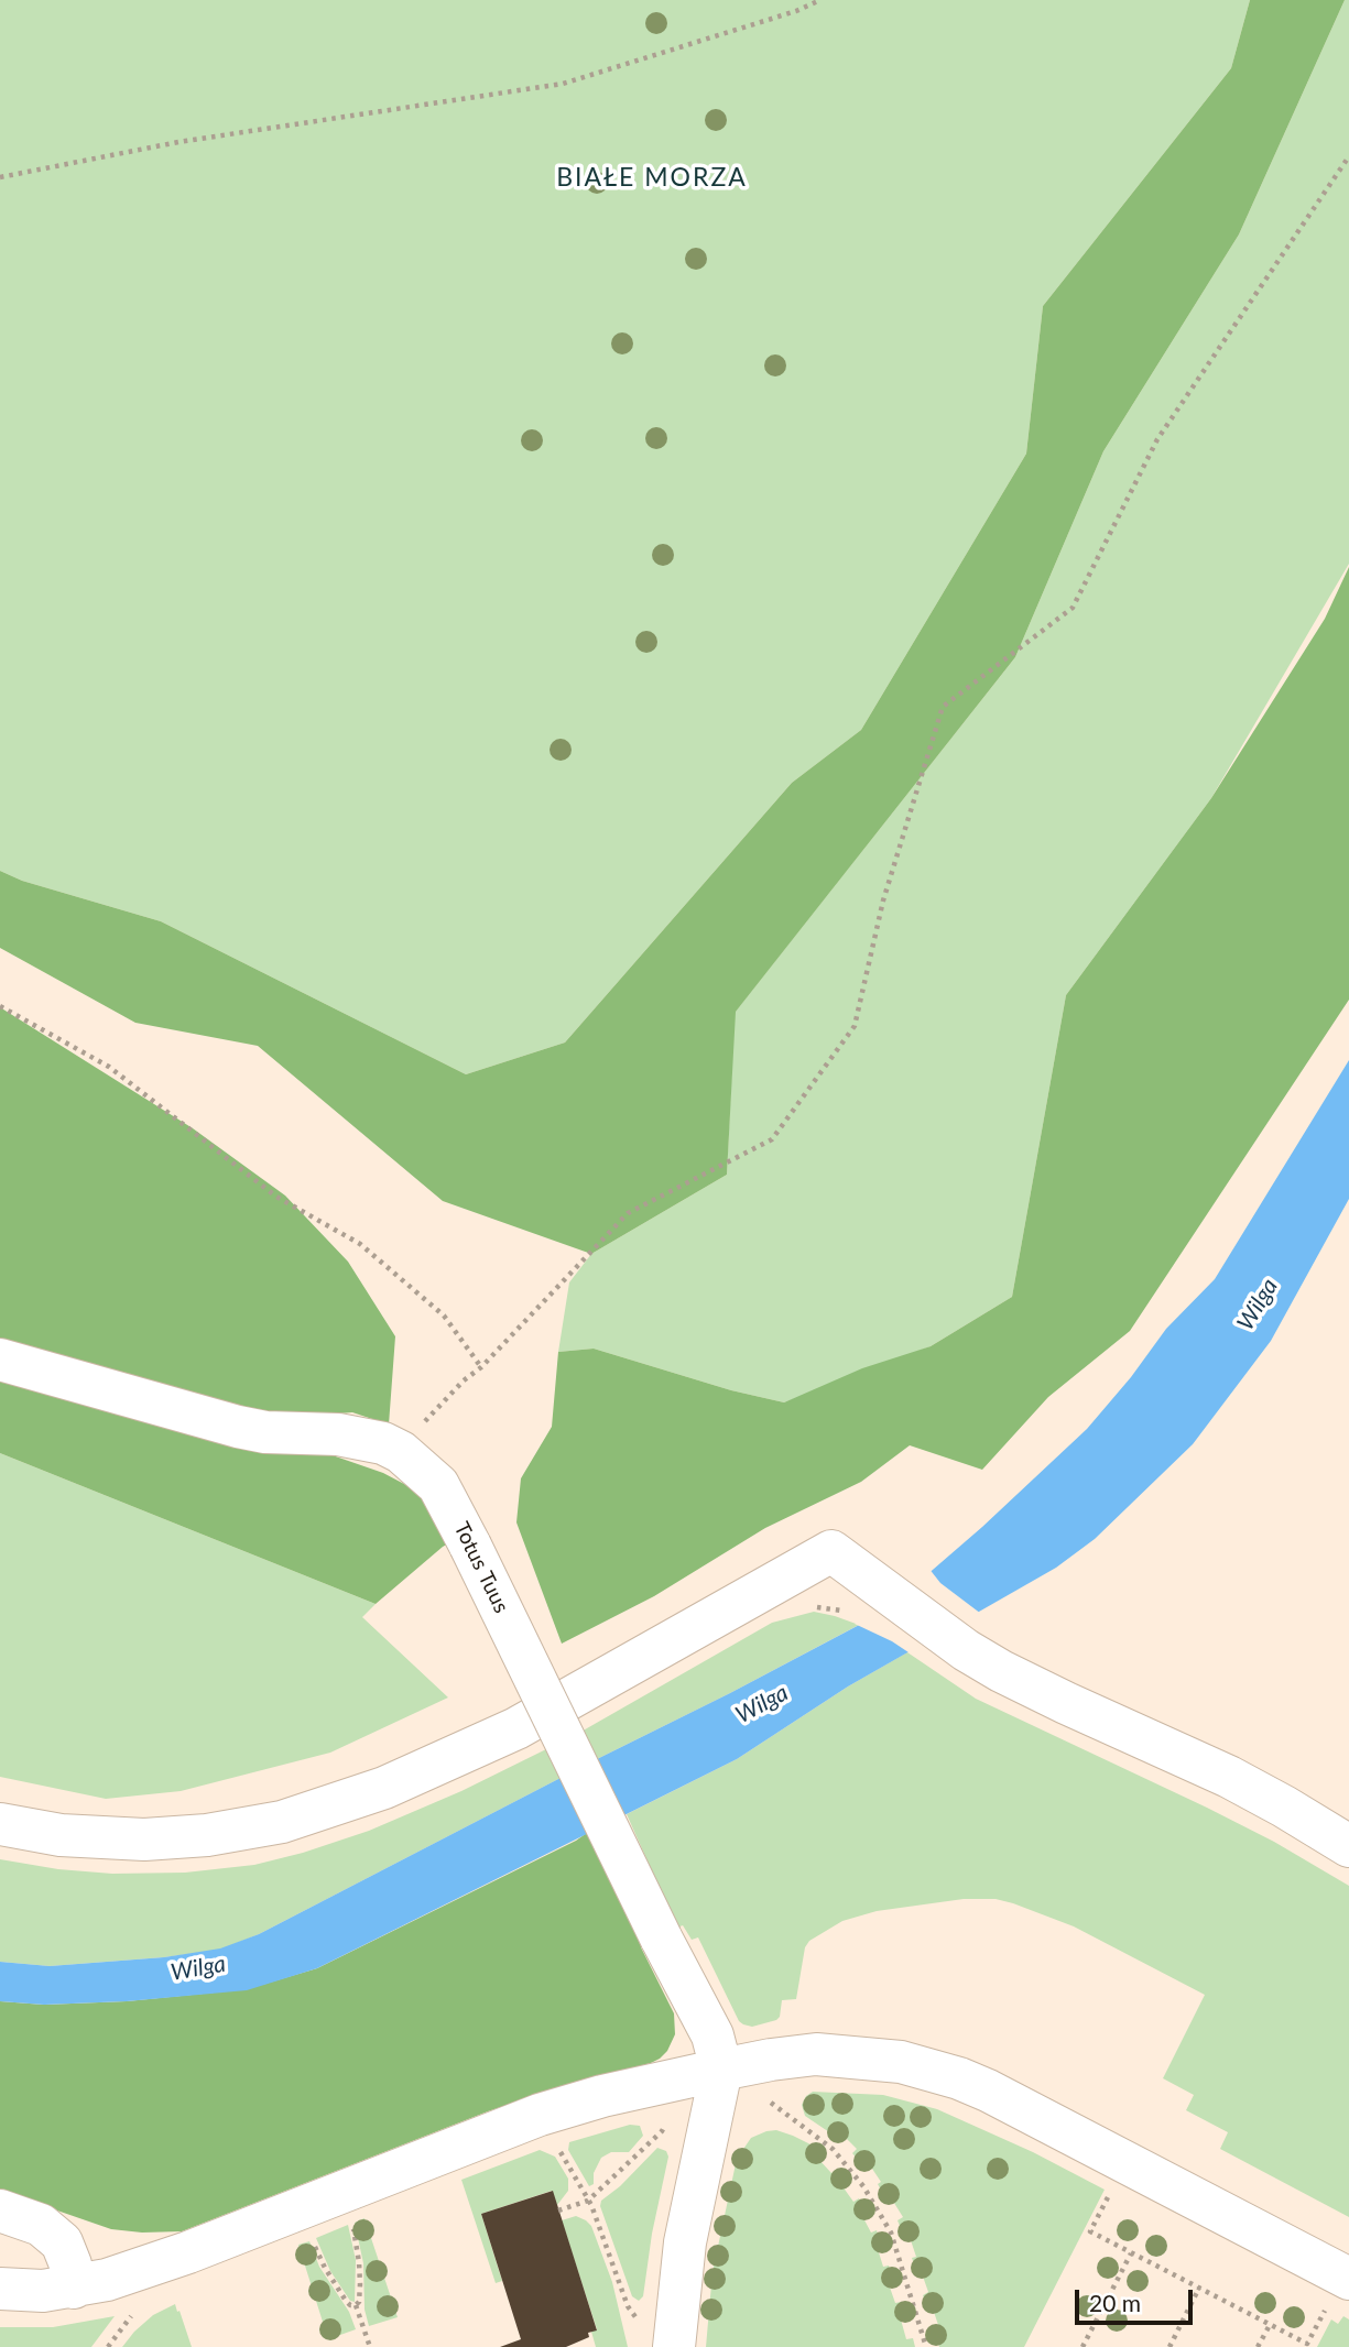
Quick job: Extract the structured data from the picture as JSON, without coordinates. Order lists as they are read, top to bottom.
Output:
{
  "streets": {
    "street": ["Totus Tuus"]
  },
  "districts": ["BIAŁE MORZA"],
  "water": ["Wilga"],
  "scale_bar": "20 m"
}
